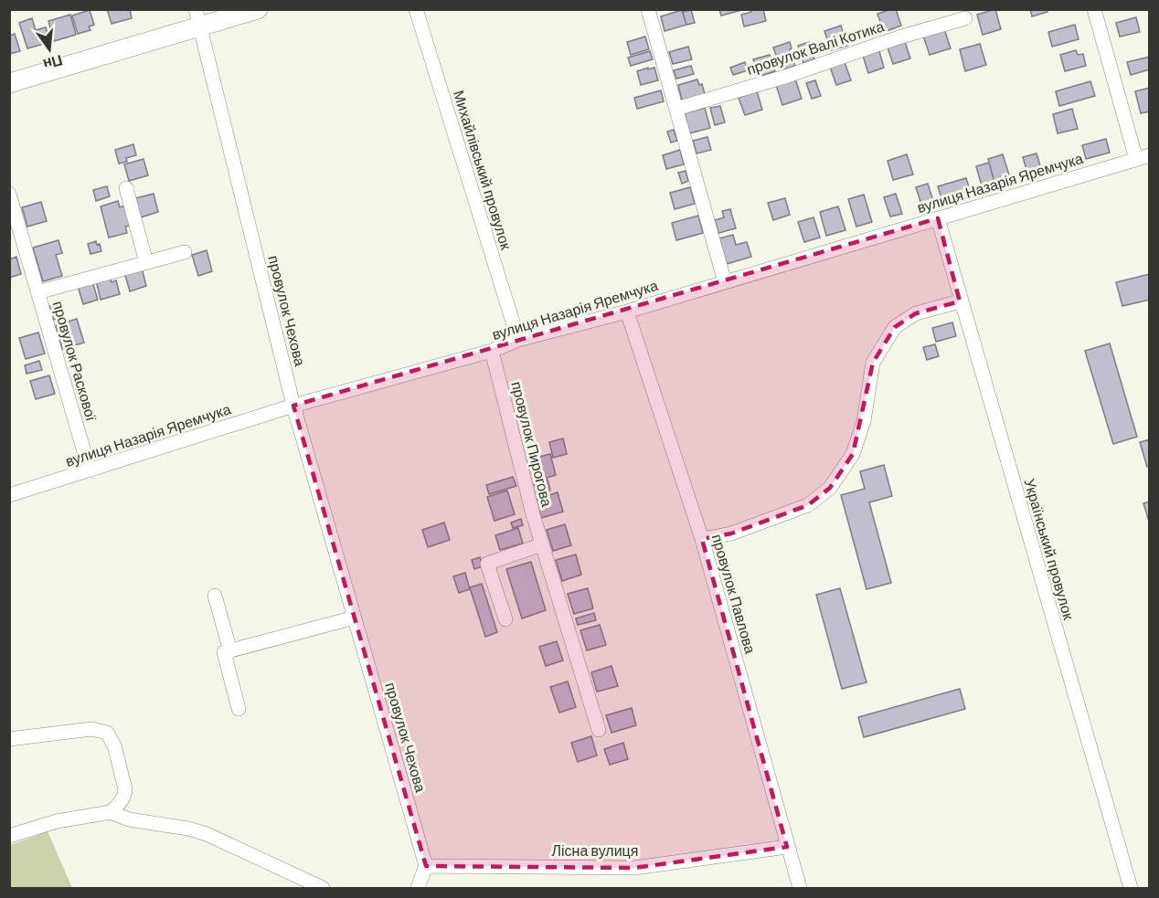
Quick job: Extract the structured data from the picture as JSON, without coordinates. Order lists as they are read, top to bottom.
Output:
{
  "streets": {
    "street": [
      "провулок Валі Котика",
      "Михайлівський провулок",
      "вулиця Назарія Яремчука",
      "провулок Чехова",
      "провулок Раскової",
      "провулок Пирогова",
      "Український провулок",
      "провулок Павлова",
      "Лісна вулиця"
    ]
  },
  "crossings": [
    ["Михайлівський провулок", "вулиця Назарія Яремчука"],
    ["вулиця Назарія Яремчука", "провулок Чехова"],
    ["вулиця Назарія Яремчука", "провулок Раскової"],
    ["вулиця Назарія Яремчука", "провулок Пирогова"],
    ["вулиця Назарія Яремчука", "Український провулок"],
    ["вулиця Назарія Яремчука", "провулок Павлова"],
    ["провулок Чехова", "Лісна вулиця"],
    ["провулок Павлова", "Лісна вулиця"]
  ],
  "north": "bottom"
}
